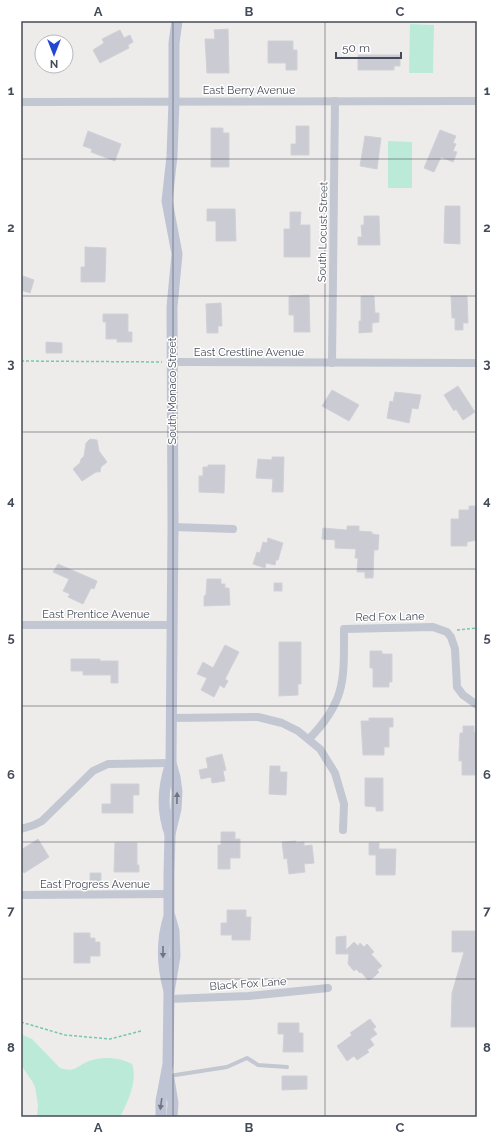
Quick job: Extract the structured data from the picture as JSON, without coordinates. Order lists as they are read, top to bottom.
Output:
{
  "streets": {
    "street": [
      "East Berry Avenue",
      "South Locust Street",
      "East Crestline Avenue",
      "South Monaco Street",
      "East Prentice Avenue",
      "Red Fox Lane",
      "East Progress Avenue",
      "Black Fox Lane"
    ]
  },
  "crossings": [
    ["East Berry Avenue", "South Locust Street"],
    ["East Berry Avenue", "South Monaco Street"],
    ["South Locust Street", "East Crestline Avenue"],
    ["East Crestline Avenue", "South Monaco Street"],
    ["South Monaco Street", "East Prentice Avenue"],
    ["South Monaco Street", "East Progress Avenue"],
    ["South Monaco Street", "Black Fox Lane"]
  ],
  "scale_bar": "50 m",
  "north": "bottom",
  "grid": {
    "columns": ["A", "B", "C"],
    "rows": [
      "1",
      "2",
      "3",
      "4",
      "5",
      "6",
      "7",
      "8"
    ]
  }
}
